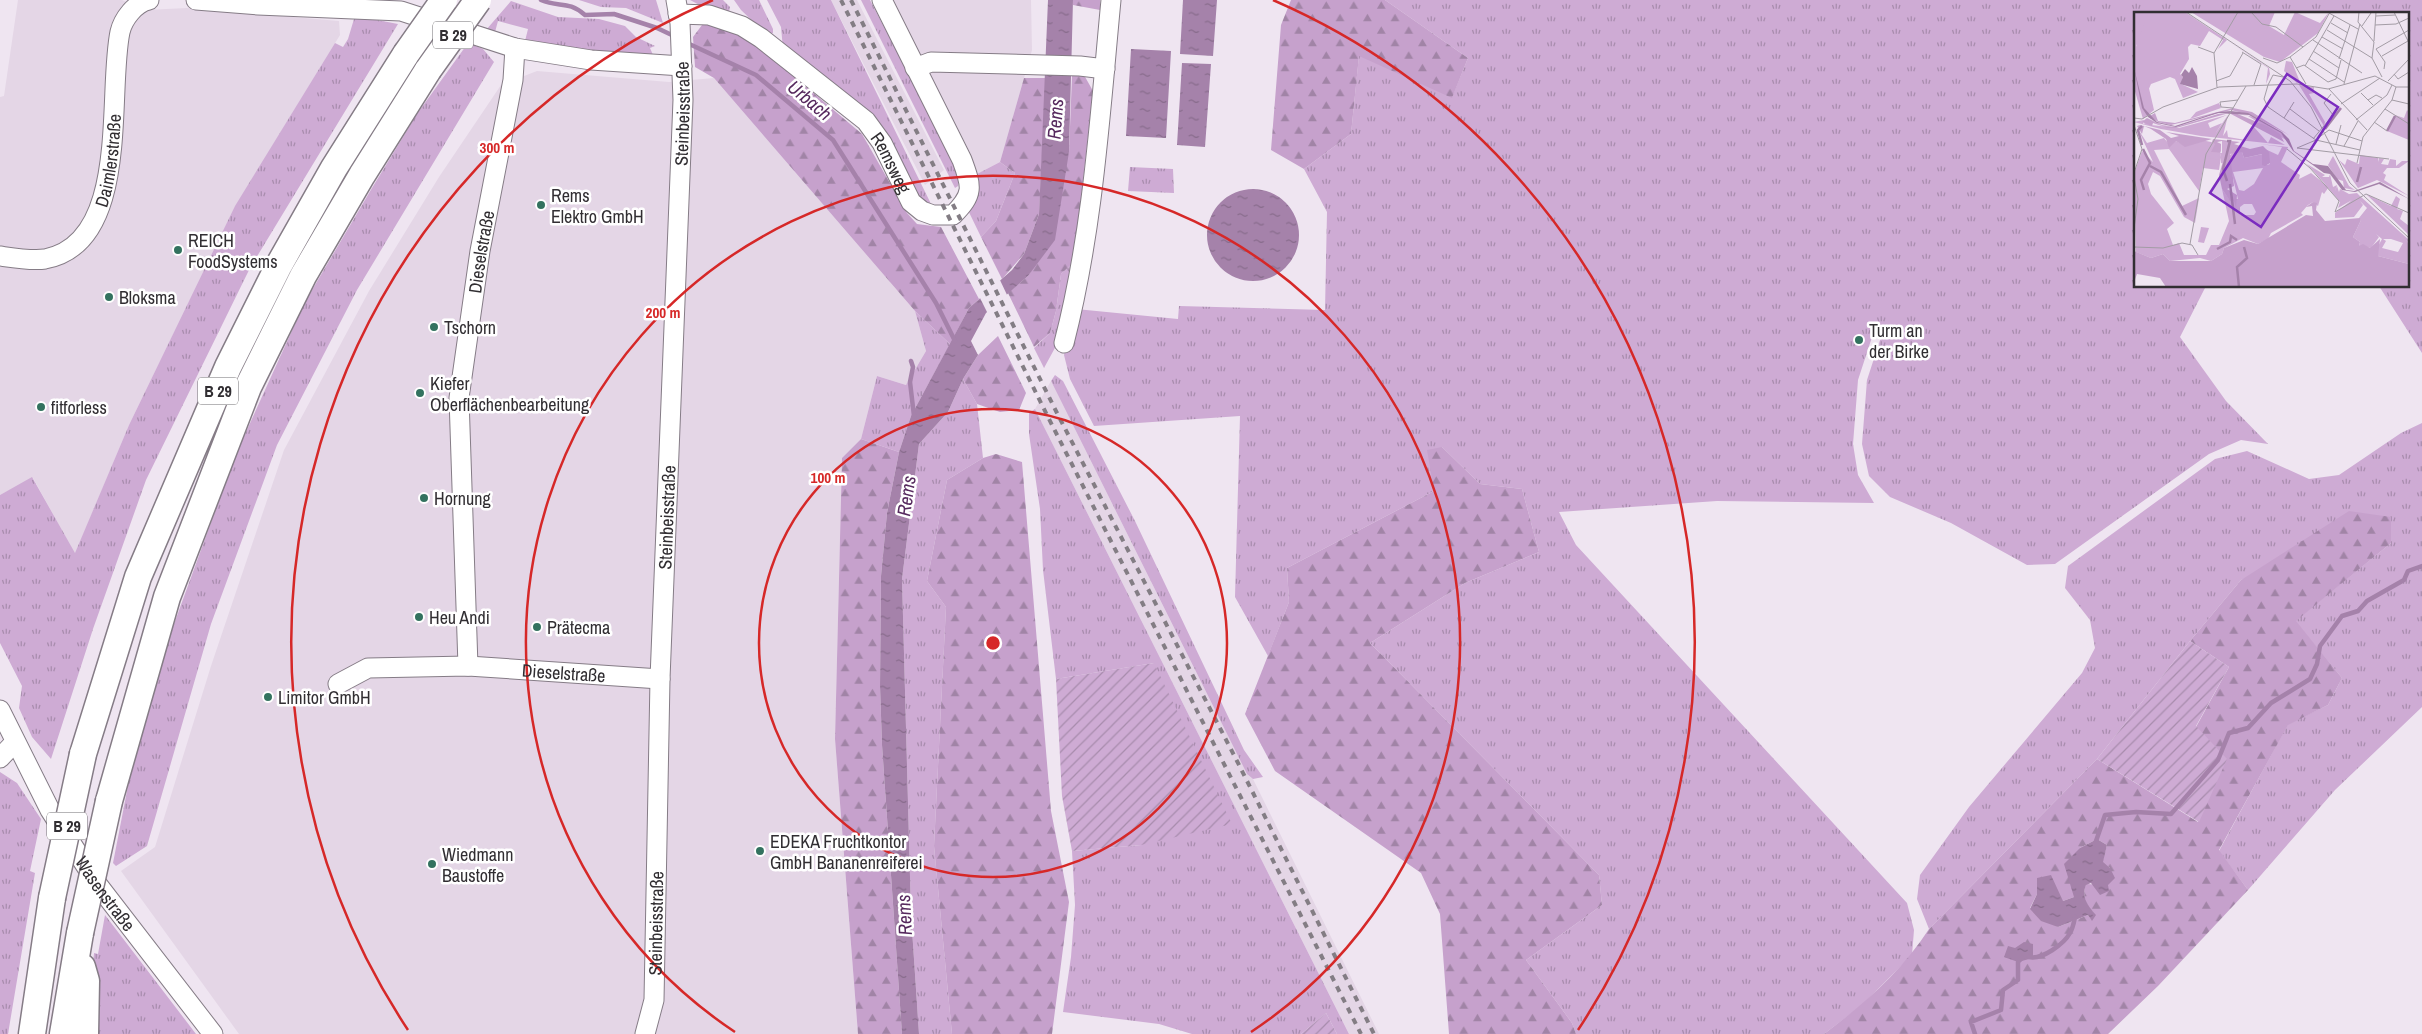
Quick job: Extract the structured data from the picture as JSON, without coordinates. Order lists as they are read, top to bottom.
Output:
{
  "streets": {
    "highway": ["B 29"],
    "street": [
      "Steinbeisstraße",
      "Daimlerstraße",
      "Remsweg",
      "Dieselstraße",
      "Wasenstraße"
    ]
  },
  "crossings": [
    ["Steinbeisstraße", "Remsweg"],
    ["Steinbeisstraße", "Dieselstraße"]
  ],
  "water": ["Urbach", "Rems"],
  "places": [
    "Rems Elektro GmbH",
    "REICH FoodSystems",
    "Bloksma",
    "Tschorn",
    "Turm an der Birke",
    "Kiefer Oberflächenbearbeitung",
    "fitforless",
    "Hornung",
    "Heu Andi",
    "Prätecma",
    "Limitor GmbH",
    "EDEKA Fruchtkontor GmbH Bananenreiferei",
    "Wiedmann Baustoffe"
  ],
  "rings": ["300 m", "200 m", "100 m"]
}
